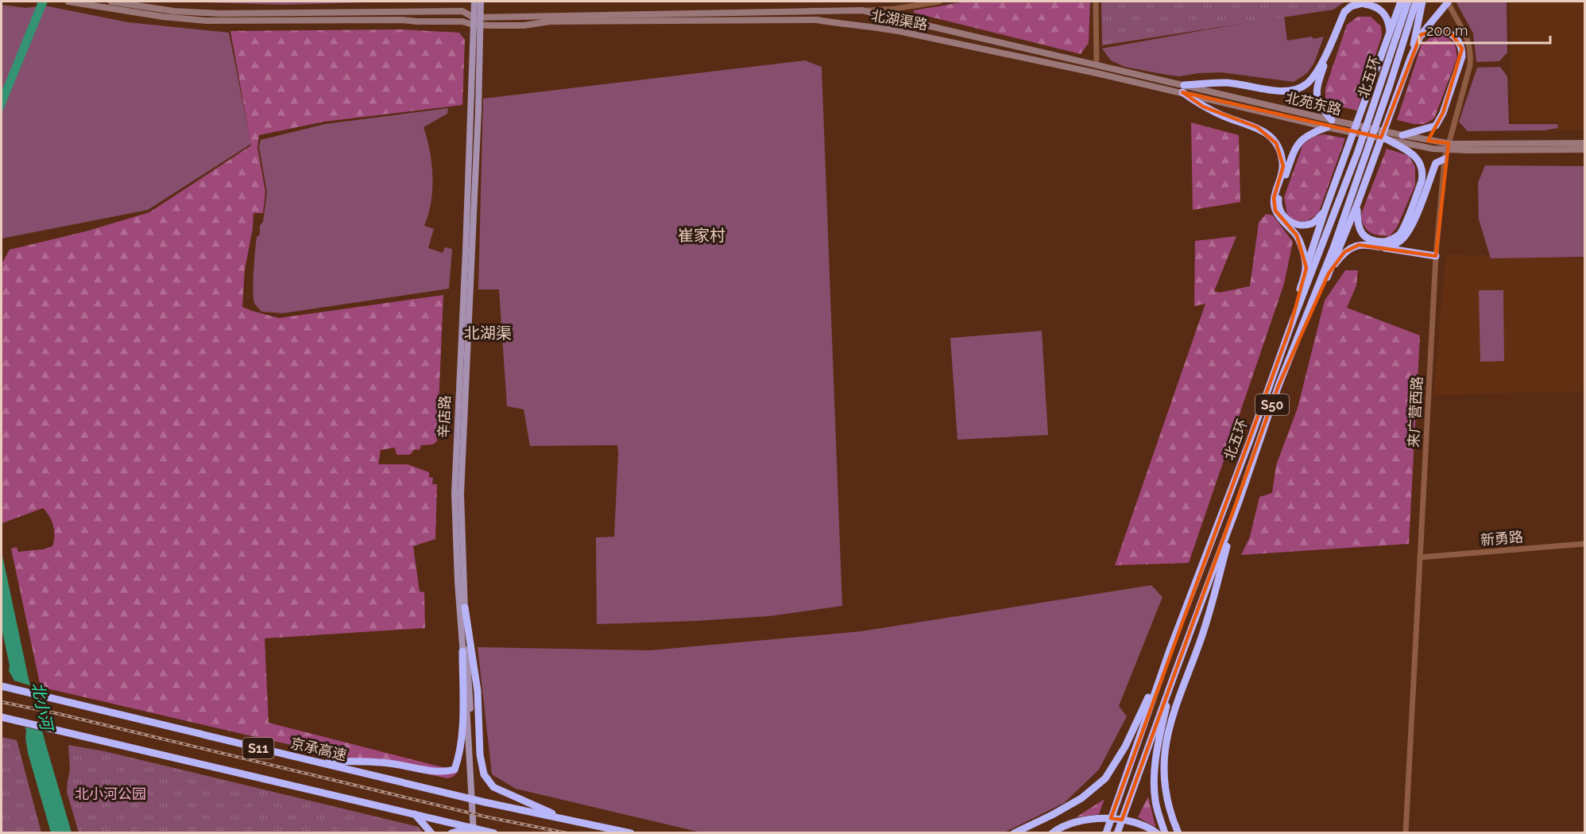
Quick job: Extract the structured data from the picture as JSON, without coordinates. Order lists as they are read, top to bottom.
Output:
{
  "streets": {
    "highway": [
      "北五环",
      "S50",
      "S11",
      "京承高速"
    ],
    "main road": ["北湖渠路", "北苑东路", "辛店路"],
    "street": ["来广营西路", "新勇路"]
  },
  "crossings": [
    ["北湖渠路", "北苑东路"],
    ["北湖渠路", "辛店路"],
    ["来广营西路", "新勇路"],
    ["辛店路", "S11"]
  ],
  "districts": ["崔家村", "北湖渠"],
  "water": ["北小河"],
  "parks": ["北小河公园"],
  "scale_bar": "200 m"
}
